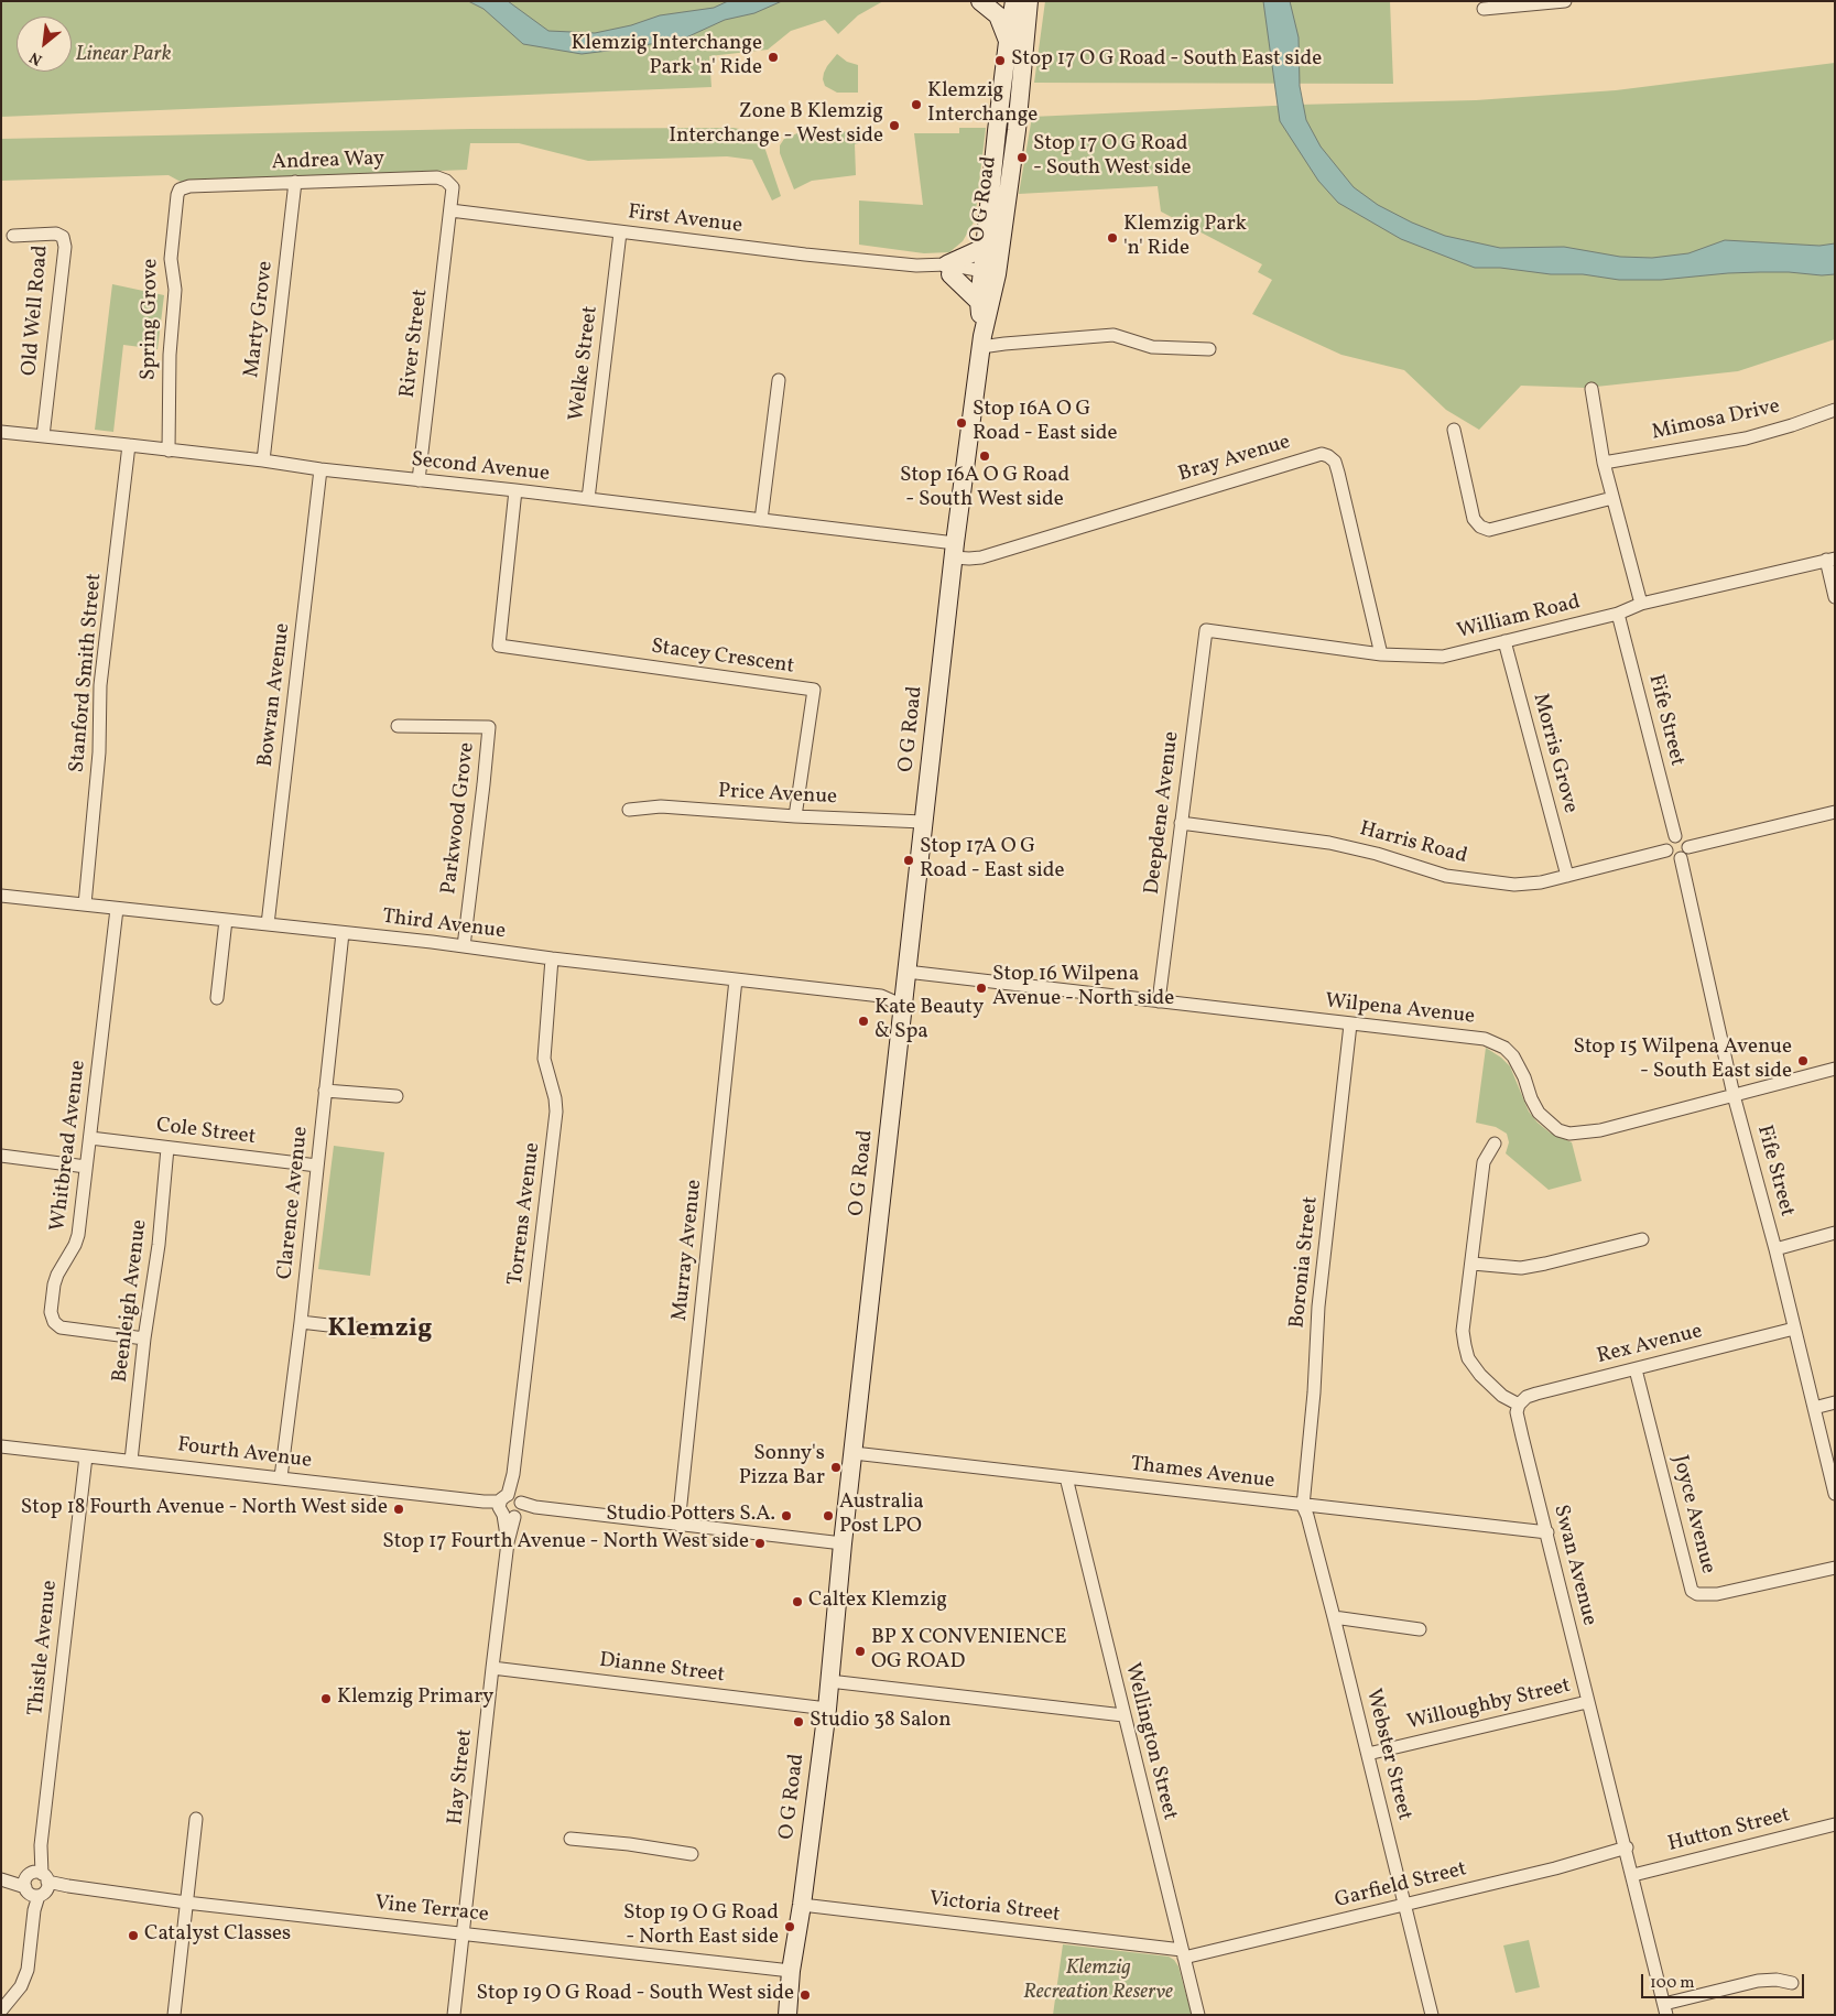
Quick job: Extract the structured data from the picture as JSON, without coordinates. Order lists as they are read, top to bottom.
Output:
{
  "streets": {
    "main road": ["O G Road"],
    "street": [
      "Andrea Way",
      "First Avenue",
      "Old Well Road",
      "Spring Grove",
      "Marty Grove",
      "River Street",
      "Welke Street",
      "Mimosa Drive",
      "Bray Avenue",
      "Second Avenue",
      "William Road",
      "Stacey Crescent",
      "Stanford Smith Street",
      "Bowran Avenue",
      "Fife Street",
      "Morris Grove",
      "Price Avenue",
      "Deepdene Avenue",
      "Parkwood Grove",
      "Harris Road",
      "Third Avenue",
      "Wilpena Avenue",
      "Cole Street",
      "Whitbread Avenue",
      "Clarence Avenue",
      "Torrens Avenue",
      "Murray Avenue",
      "Boronia Street",
      "Beenleigh Avenue",
      "Rex Avenue",
      "Fourth Avenue",
      "Thames Avenue",
      "Joyce Avenue",
      "Swan Avenue",
      "Thistle Avenue",
      "Dianne Street",
      "Willoughby Street",
      "Wellington Street",
      "Webster Street",
      "Hay Street",
      "Hutton Street",
      "Garfield Street",
      "Victoria Street",
      "Vine Terrace"
    ]
  },
  "crossings": [
    ["Andrea Way", "First Avenue"],
    ["Andrea Way", "Spring Grove"],
    ["Andrea Way", "Marty Grove"],
    ["Andrea Way", "River Street"],
    ["O G Road", "First Avenue"],
    ["O G Road", "Bray Avenue"],
    ["O G Road", "Second Avenue"],
    ["O G Road", "Price Avenue"],
    ["O G Road", "Third Avenue"],
    ["O G Road", "Wilpena Avenue"],
    ["O G Road", "Fourth Avenue"],
    ["O G Road", "Thames Avenue"],
    ["O G Road", "Dianne Street"],
    ["O G Road", "Victoria Street"],
    ["O G Road", "Vine Terrace"],
    ["First Avenue", "River Street"],
    ["First Avenue", "Welke Street"],
    ["Old Well Road", "Second Avenue"],
    ["Spring Grove", "Second Avenue"],
    ["Marty Grove", "Second Avenue"],
    ["River Street", "Second Avenue"],
    ["Welke Street", "Second Avenue"],
    ["Bray Avenue", "Second Avenue"],
    ["Bray Avenue", "William Road"],
    ["Second Avenue", "Stacey Crescent"],
    ["Second Avenue", "Stanford Smith Street"],
    ["Second Avenue", "Bowran Avenue"],
    ["William Road", "Fife Street"],
    ["William Road", "Morris Grove"],
    ["William Road", "Deepdene Avenue"],
    ["Stacey Crescent", "Price Avenue"],
    ["Stanford Smith Street", "Third Avenue"],
    ["Bowran Avenue", "Third Avenue"],
    ["Fife Street", "Harris Road"],
    ["Fife Street", "Wilpena Avenue"],
    ["Fife Street", "Rex Avenue"],
    ["Morris Grove", "Harris Road"],
    ["Deepdene Avenue", "Harris Road"],
    ["Deepdene Avenue", "Wilpena Avenue"],
    ["Parkwood Grove", "Third Avenue"],
    ["Third Avenue", "Wilpena Avenue"],
    ["Third Avenue", "Whitbread Avenue"],
    ["Third Avenue", "Clarence Avenue"],
    ["Third Avenue", "Torrens Avenue"],
    ["Third Avenue", "Murray Avenue"],
    ["Wilpena Avenue", "Boronia Street"],
    ["Cole Street", "Whitbread Avenue"],
    ["Cole Street", "Clarence Avenue"],
    ["Cole Street", "Beenleigh Avenue"],
    ["Whitbread Avenue", "Beenleigh Avenue"],
    ["Clarence Avenue", "Fourth Avenue"],
    ["Torrens Avenue", "Fourth Avenue"],
    ["Torrens Avenue", "Hay Street"],
    ["Murray Avenue", "Fourth Avenue"],
    ["Boronia Street", "Thames Avenue"],
    ["Boronia Street", "Webster Street"],
    ["Beenleigh Avenue", "Fourth Avenue"],
    ["Rex Avenue", "Joyce Avenue"],
    ["Rex Avenue", "Swan Avenue"],
    ["Fourth Avenue", "Thistle Avenue"],
    ["Fourth Avenue", "Hay Street"],
    ["Thames Avenue", "Swan Avenue"],
    ["Thames Avenue", "Wellington Street"],
    ["Thames Avenue", "Webster Street"],
    ["Swan Avenue", "Willoughby Street"],
    ["Swan Avenue", "Hutton Street"],
    ["Swan Avenue", "Garfield Street"],
    ["Thistle Avenue", "Vine Terrace"],
    ["Dianne Street", "Hay Street"],
    ["Willoughby Street", "Webster Street"],
    ["Wellington Street", "Garfield Street"],
    ["Wellington Street", "Victoria Street"],
    ["Webster Street", "Garfield Street"],
    ["Hay Street", "Vine Terrace"],
    ["Garfield Street", "Victoria Street"]
  ],
  "districts": ["Klemzig"],
  "parks": ["Linear Park", "Klemzig Recreation Reserve"],
  "places": [
    "Klemzig Interchange Park 'n' Ride",
    "Stop 17 O G Road - South East side",
    "Klemzig Interchange",
    "Zone B Klemzig Interchange - West side",
    "Stop 17 O G Road - South West side",
    "Klemzig Park 'n' Ride",
    "Stop 16A O G Road - East side",
    "Stop 16A O G Road - South West side",
    "Stop 17A O G Road - East side",
    "Stop 16 Wilpena Avenue - North side",
    "Kate Beauty & Spa",
    "Stop 15 Wilpena Avenue - South East side",
    "Sonny's Pizza Bar",
    "Stop 18 Fourth Avenue - North West side",
    "Studio Potters S.A.",
    "Australia Post LPO",
    "Stop 17 Fourth Avenue - North West side",
    "Caltex Klemzig",
    "BP X CONVENIENCE OG ROAD",
    "Klemzig Primary",
    "Studio 38 Salon",
    "Stop 19 O G Road - North East side",
    "Catalyst Classes",
    "Stop 19 O G Road - South West side"
  ],
  "scale_bar": "100 m",
  "north": "bottom left"
}
